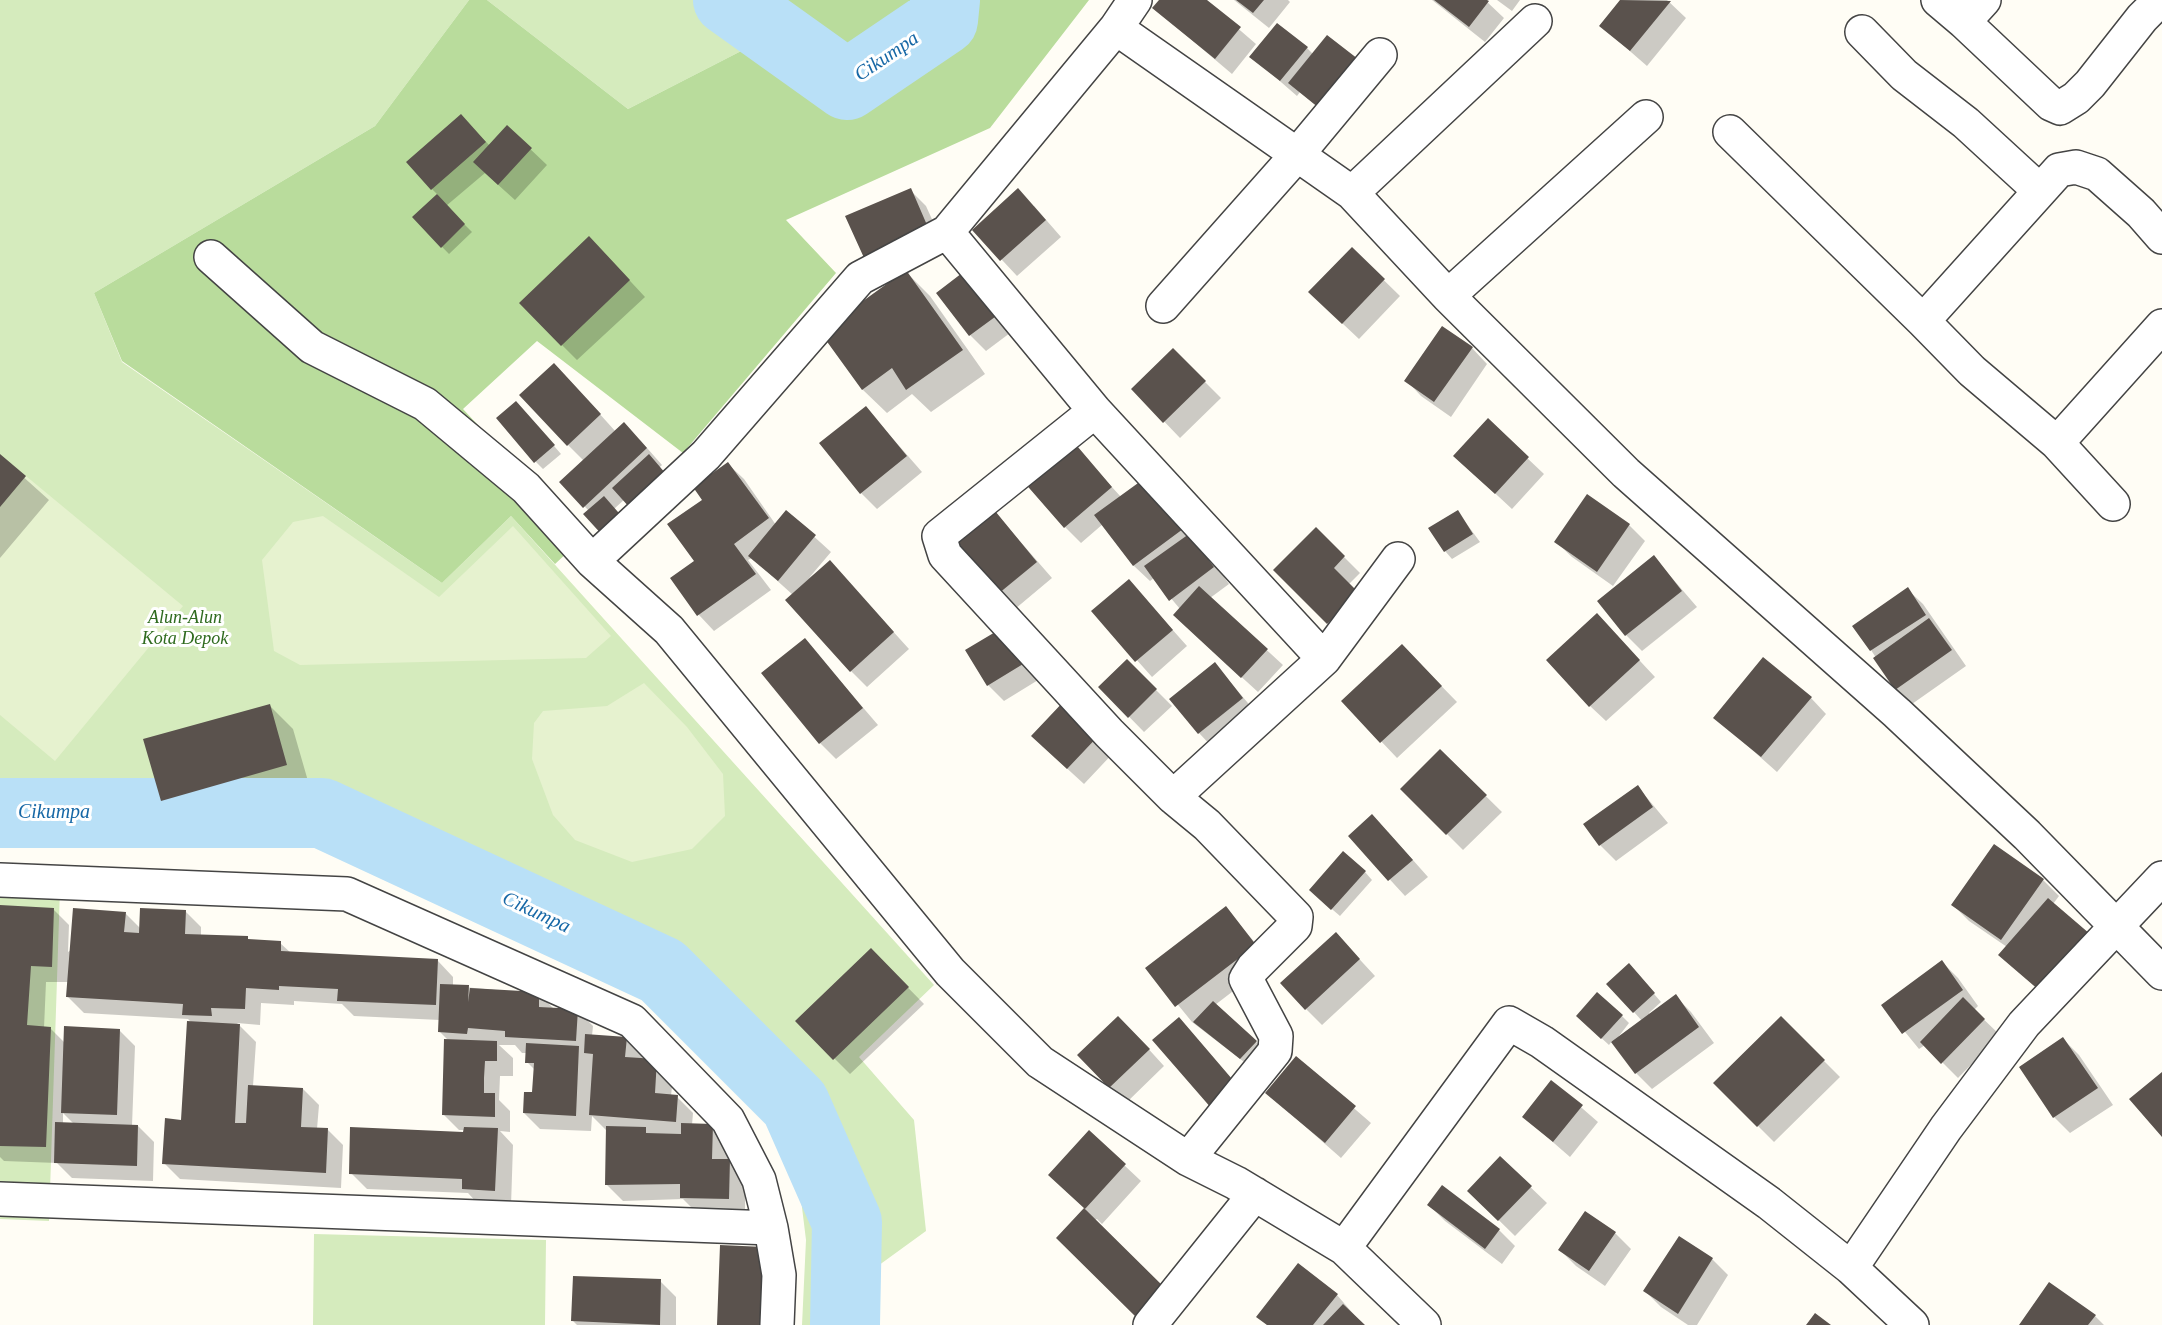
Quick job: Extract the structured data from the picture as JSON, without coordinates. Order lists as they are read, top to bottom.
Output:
{
  "water": ["Cikumpa"],
  "parks": ["Alun-Alun Kota Depok"]
}
